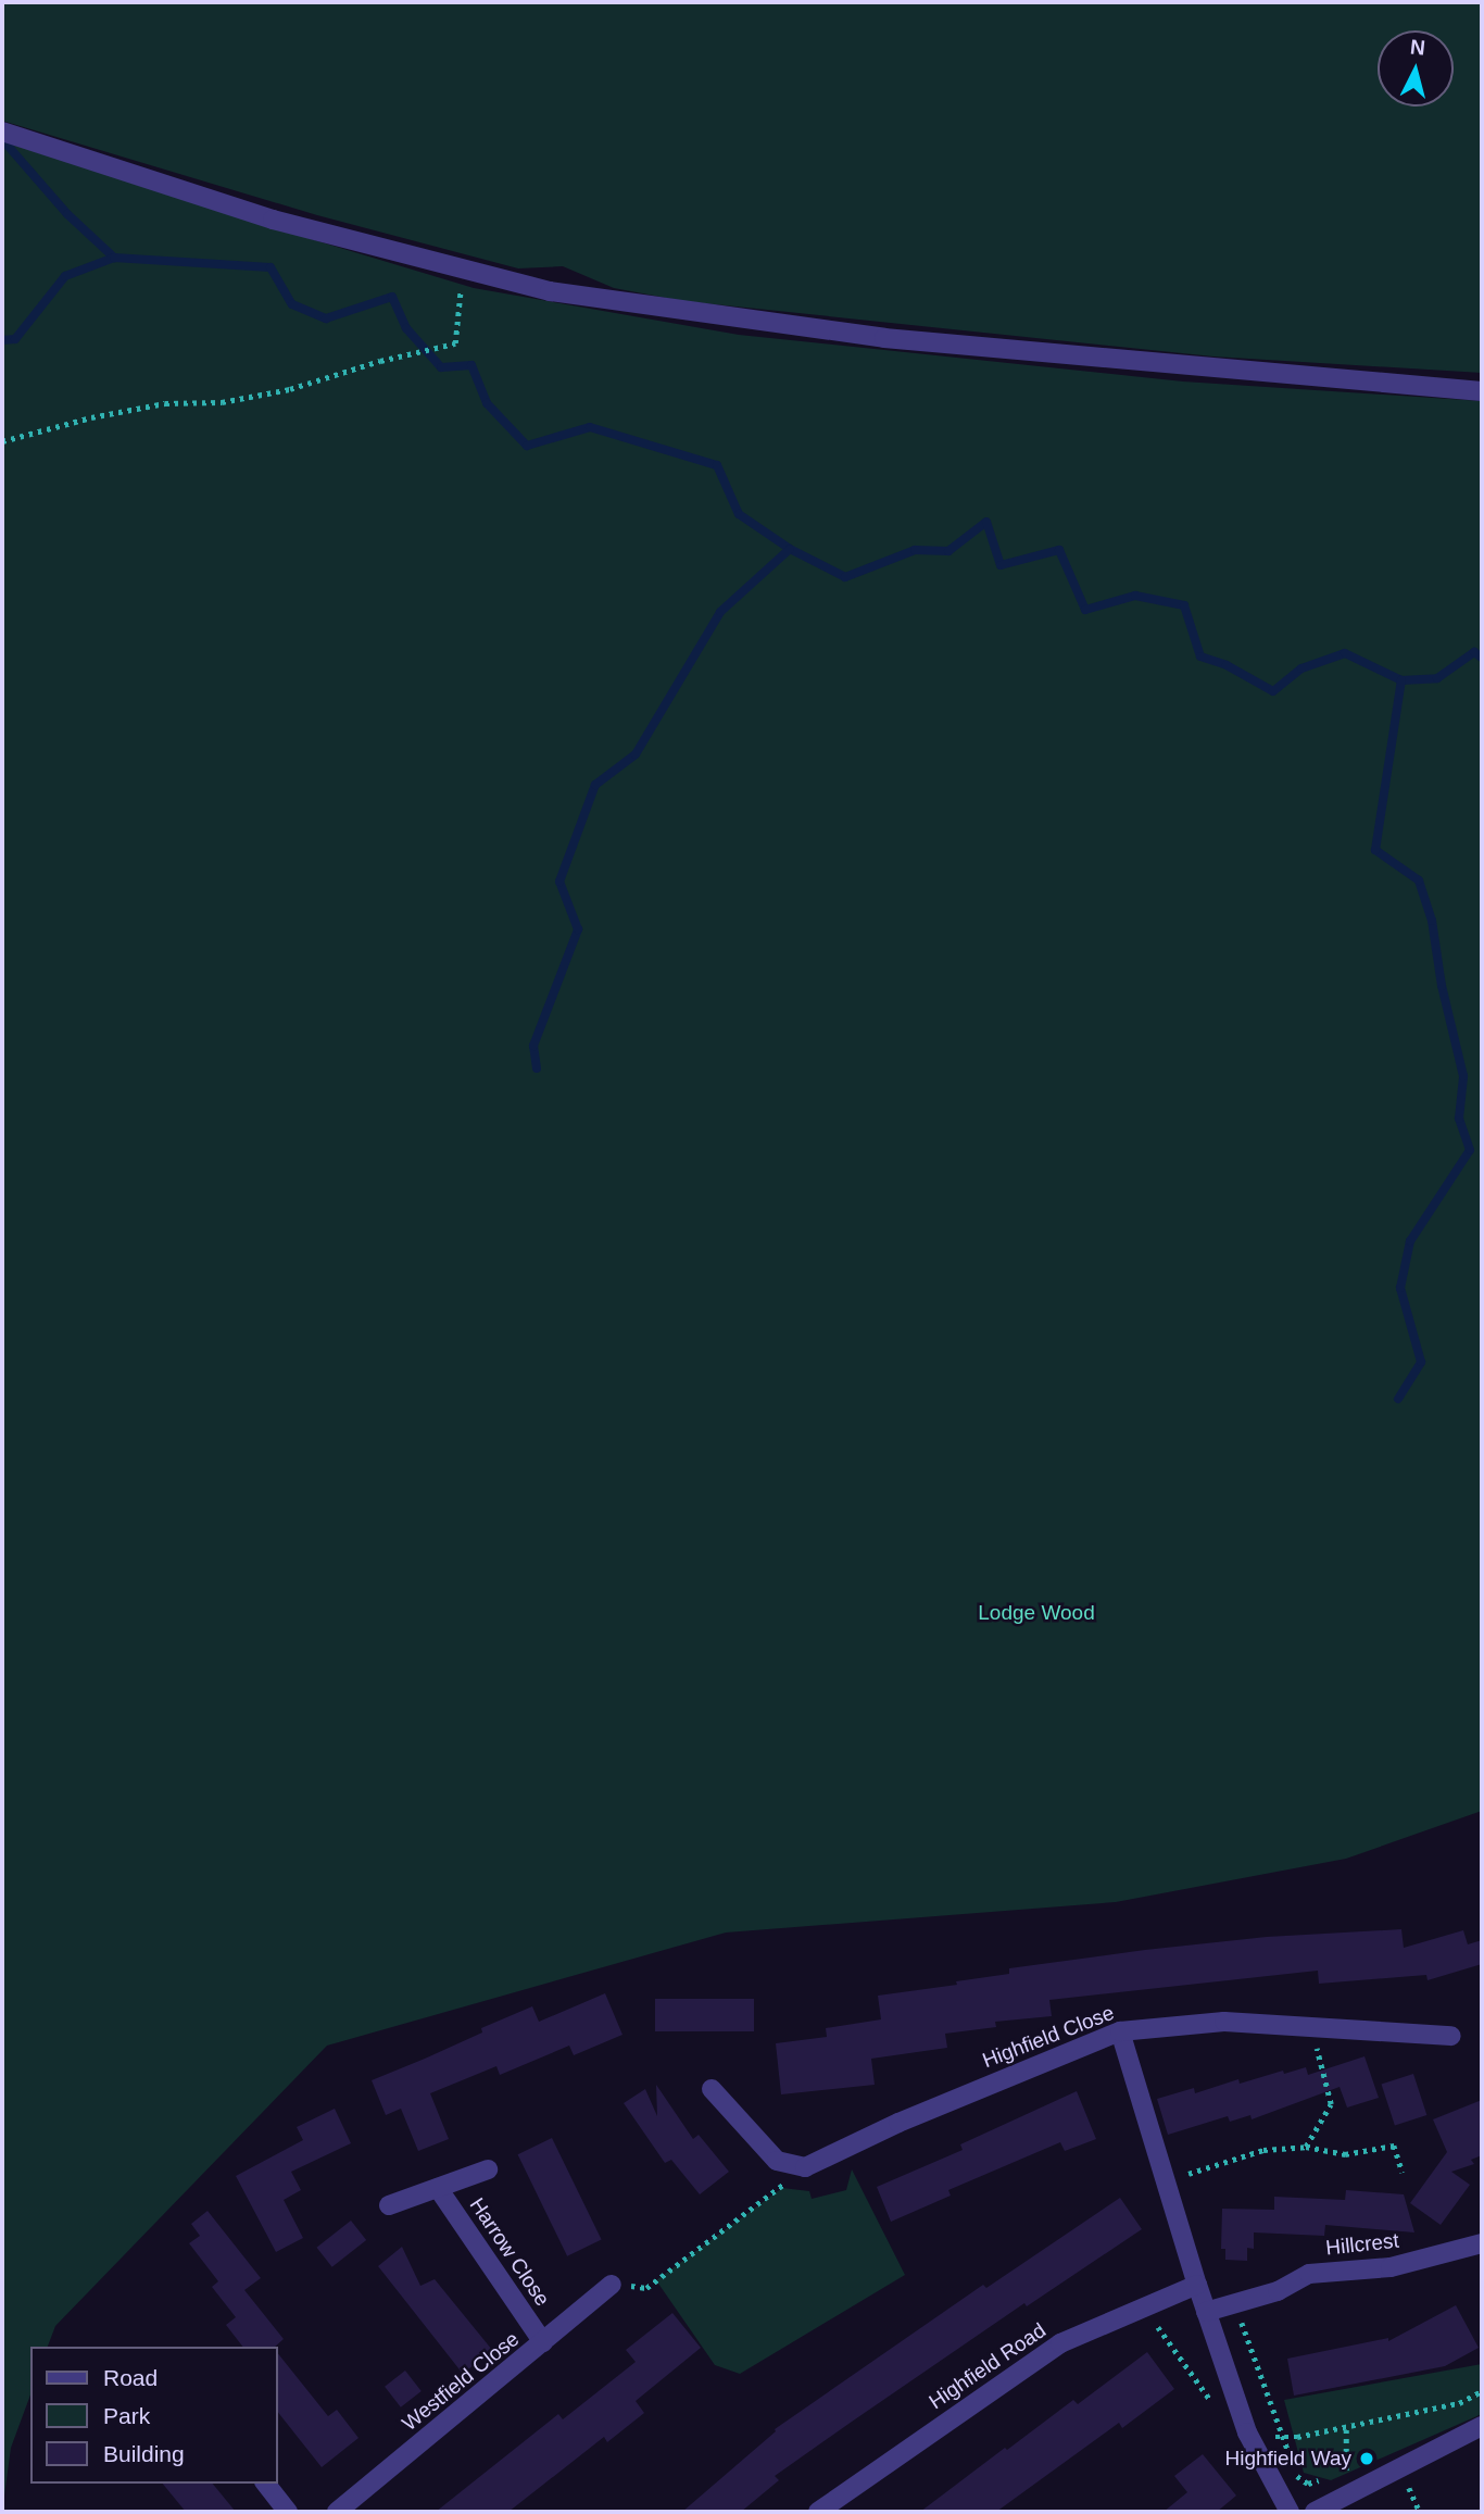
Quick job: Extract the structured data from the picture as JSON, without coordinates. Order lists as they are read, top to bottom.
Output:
{
  "streets": {
    "street": [
      "Highfield Close",
      "Hillcrest",
      "Harrow Close",
      "Highfield Road",
      "Westfield Close"
    ]
  },
  "crossings": [
    ["Harrow Close", "Westfield Close"]
  ],
  "parks": ["Lodge Wood"],
  "places": ["Highfield Way"],
  "legend": ["Road", "Park", "Building"],
  "north": "top"
}
